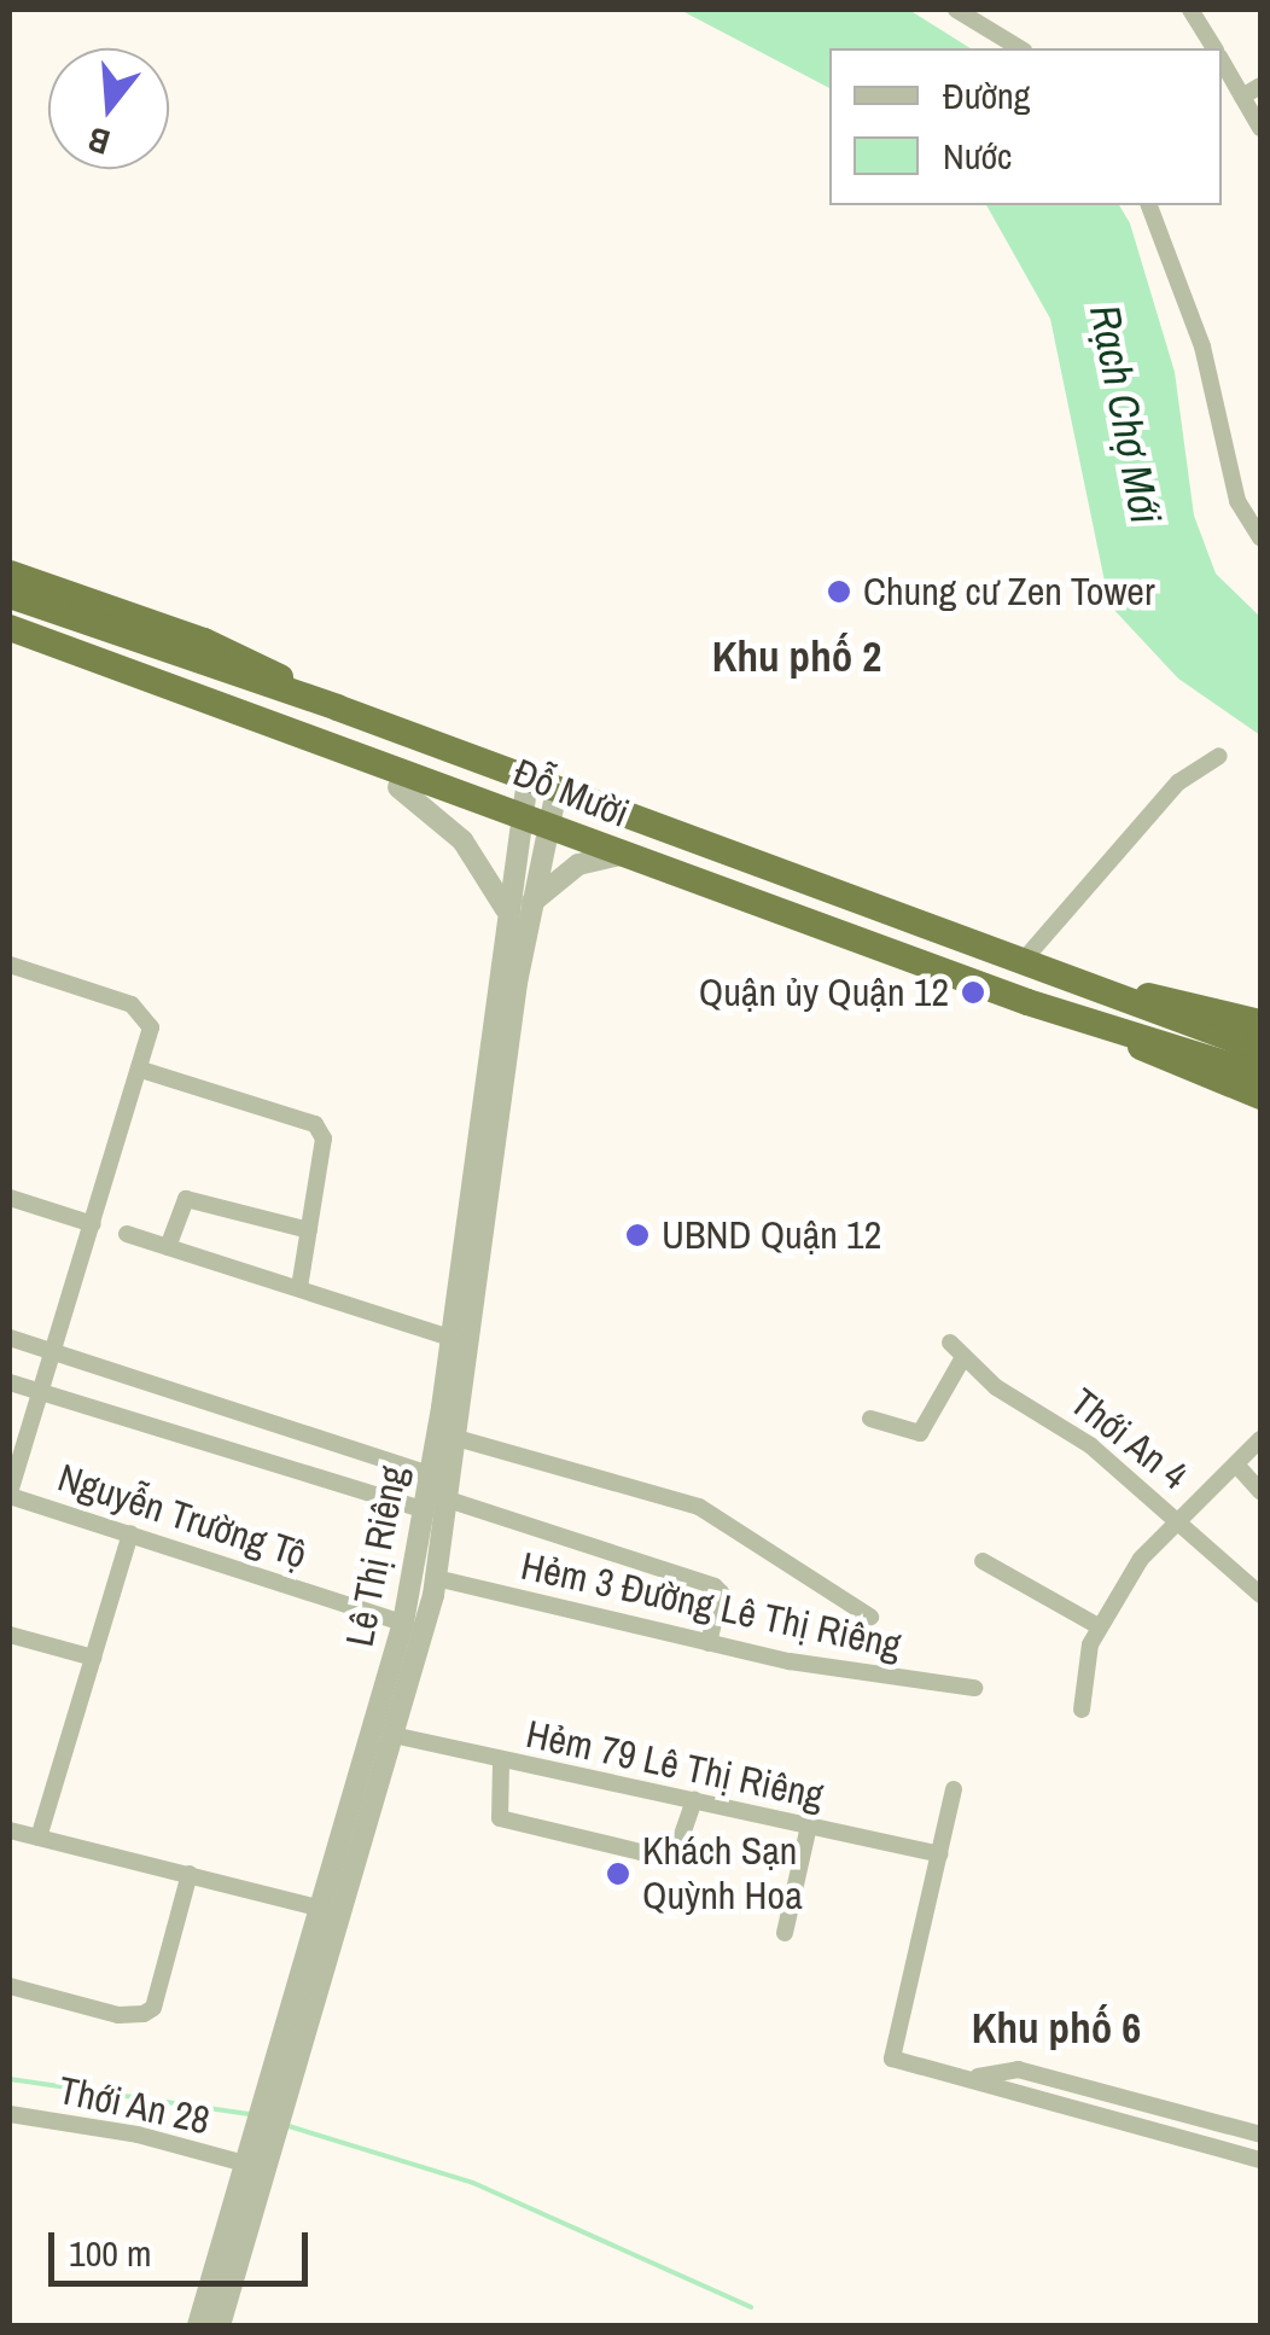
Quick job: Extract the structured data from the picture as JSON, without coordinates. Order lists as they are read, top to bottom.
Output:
{
  "streets": {
    "highway": ["Đỗ Mười"],
    "street": [
      "Thới An 4",
      "Nguyễn Trường Tộ",
      "Lê Thị Riêng",
      "Hẻm 3 Đường Lê Thị Riêng",
      "Hẻm 79 Lê Thị Riêng",
      "Thới An 28"
    ]
  },
  "crossings": [
    ["Đỗ Mười", "Lê Thị Riêng"],
    ["Nguyễn Trường Tộ", "Lê Thị Riêng"],
    ["Lê Thị Riêng", "Hẻm 3 Đường Lê Thị Riêng"],
    ["Lê Thị Riêng", "Hẻm 79 Lê Thị Riêng"],
    ["Lê Thị Riêng", "Thới An 28"]
  ],
  "districts": ["Khu phố 2", "Khu phố 6"],
  "water": ["Rạch Chợ Mới"],
  "places": [
    "Chung cư Zen Tower",
    "Quận ủy Quận 12",
    "UBND Quận 12",
    "Khách Sạn Quỳnh Hoa"
  ],
  "legend": ["Đường", "Nước"],
  "scale_bar": "100 m",
  "north": "bottom"
}
